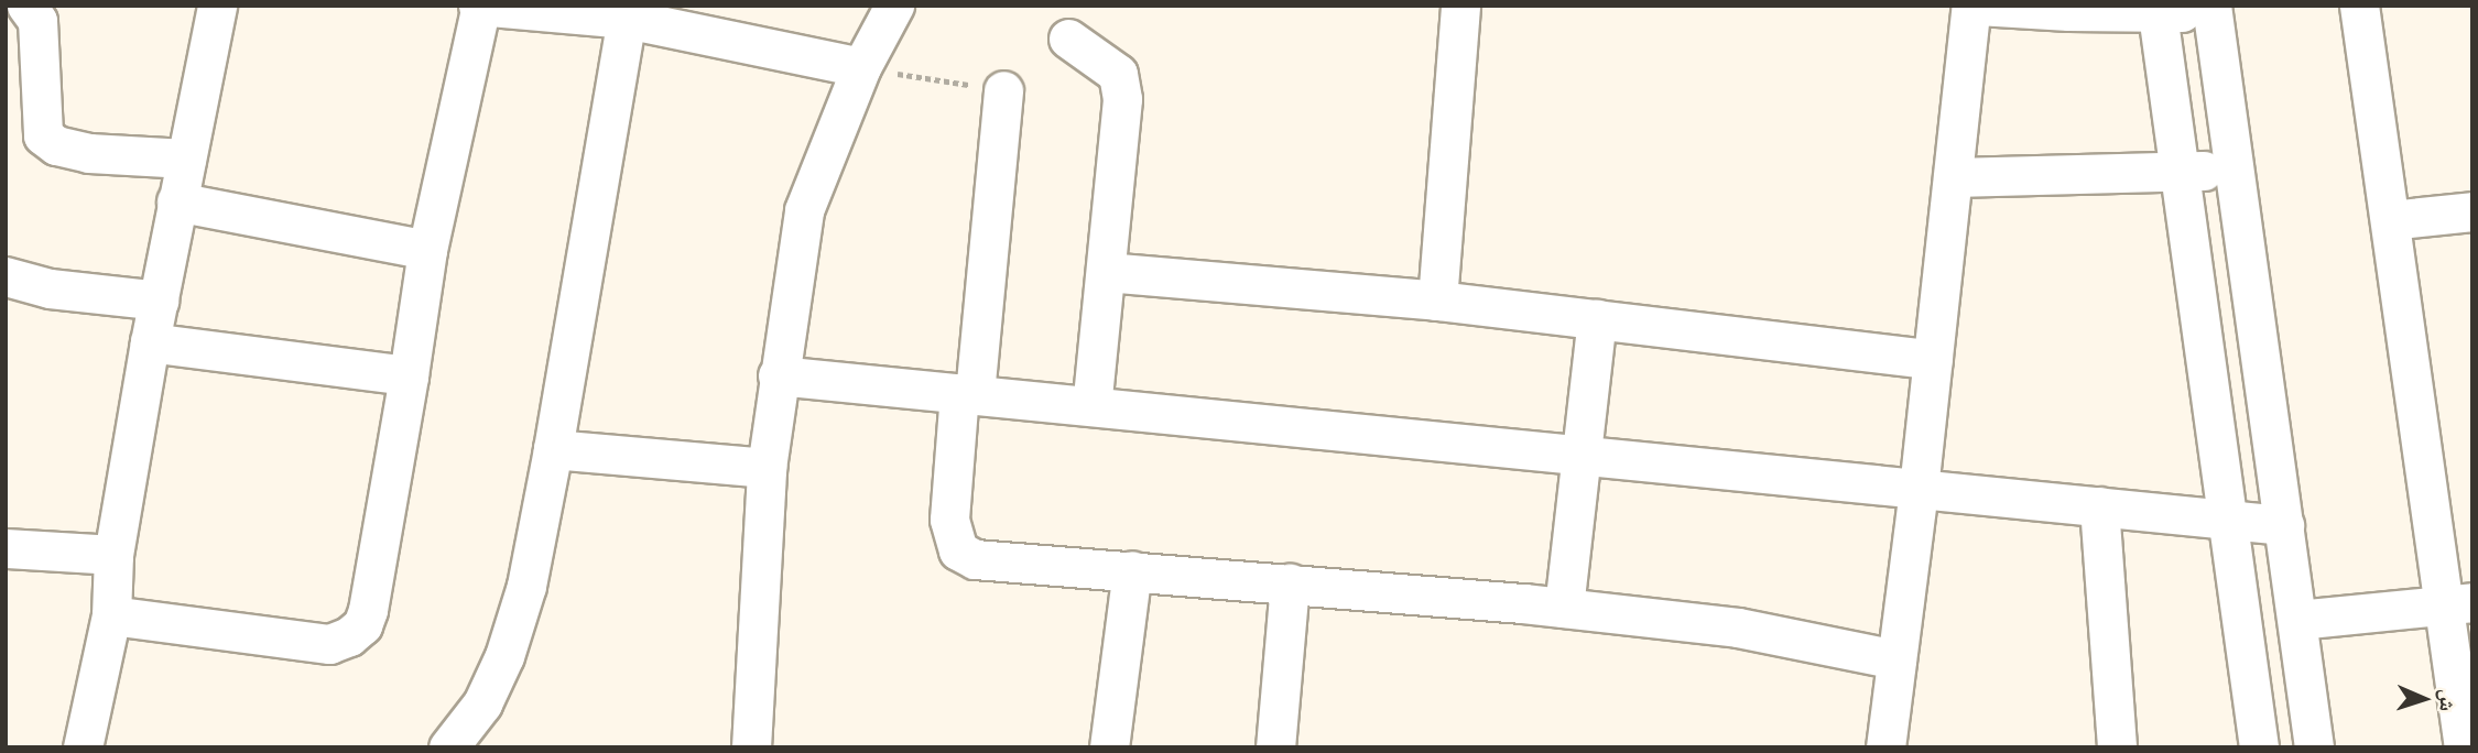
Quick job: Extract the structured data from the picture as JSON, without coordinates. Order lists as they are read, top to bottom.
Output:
{
  "north": "right"
}
